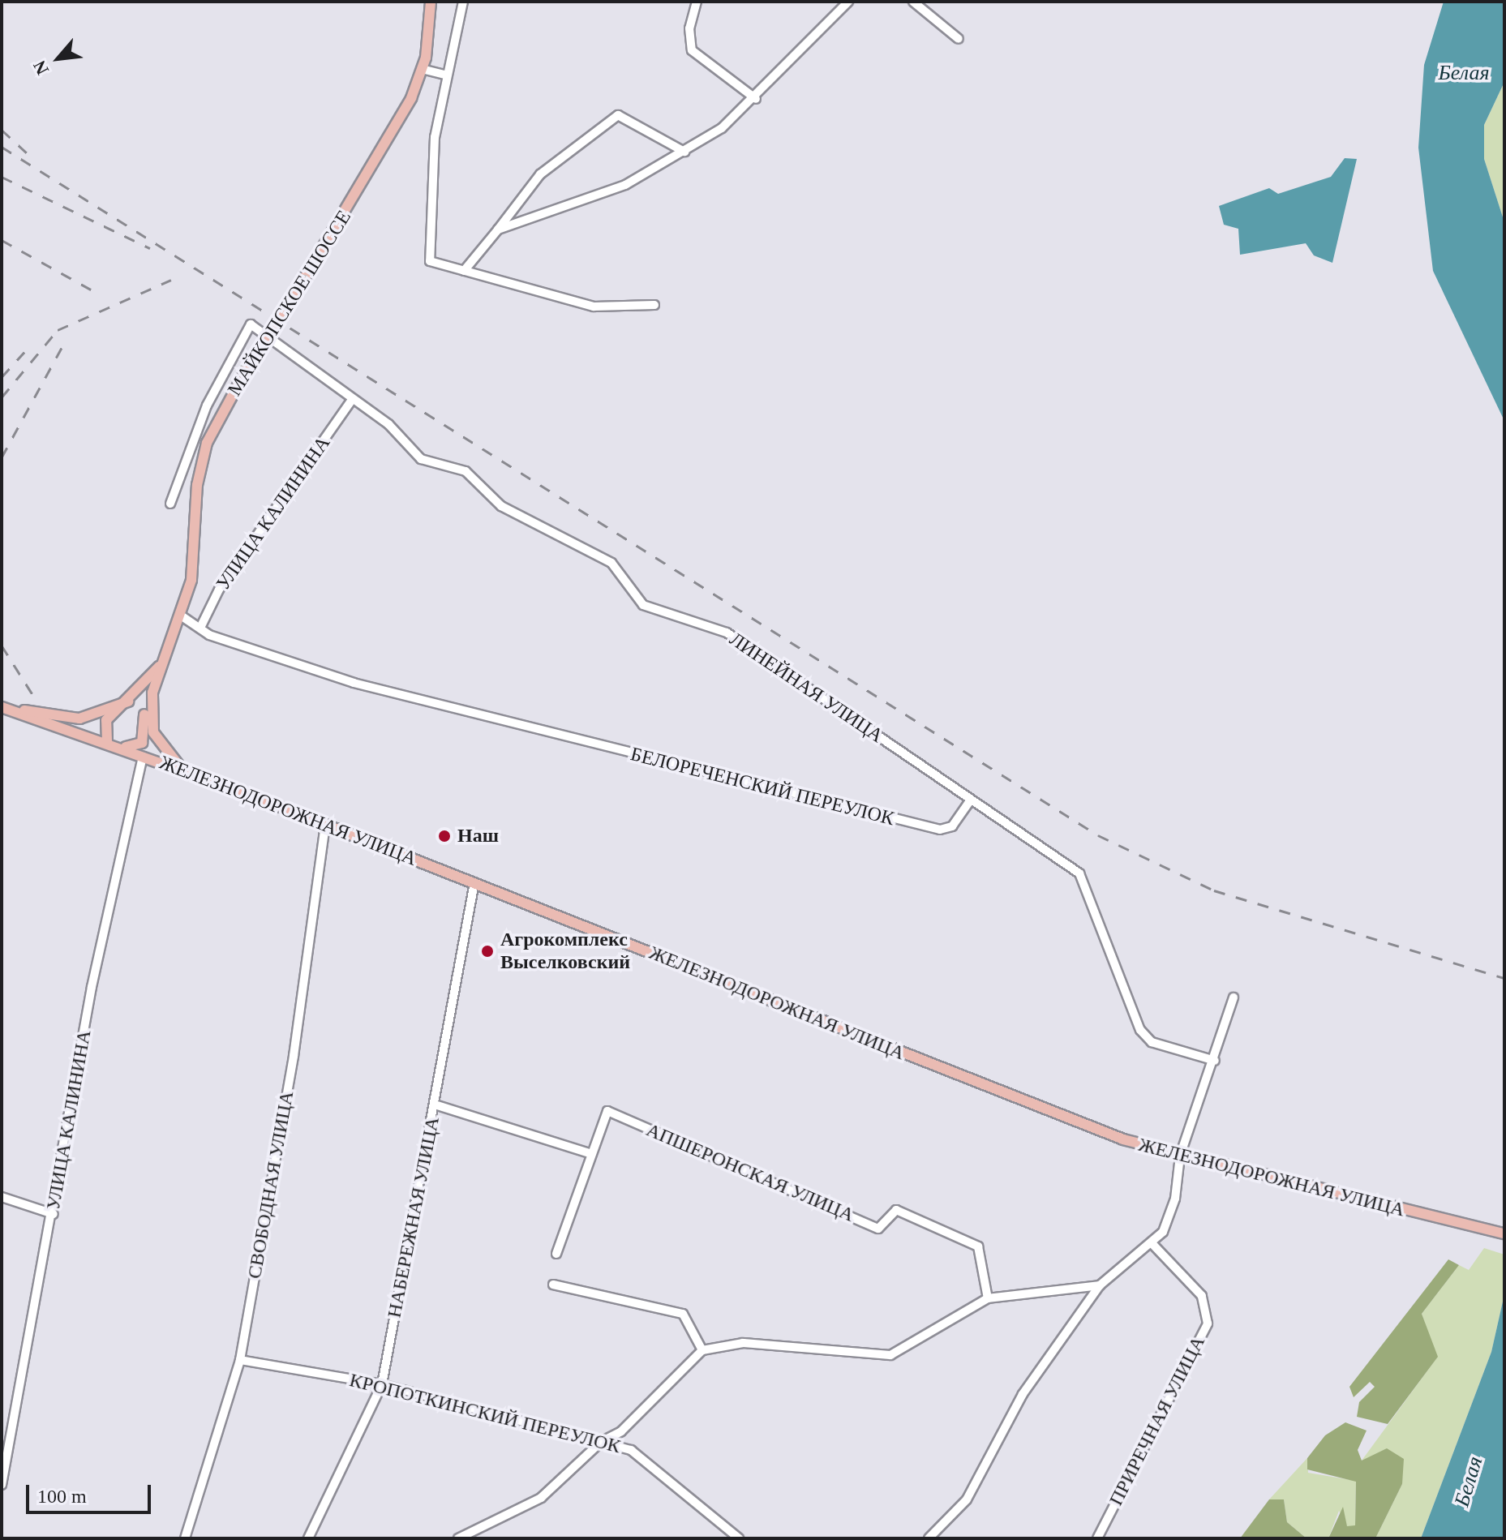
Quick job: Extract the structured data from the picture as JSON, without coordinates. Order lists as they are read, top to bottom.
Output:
{
  "streets": {
    "main road": ["МАЙКОПСКОЕ ШОССЕ", "ЖЕЛЕЗНОДОРОЖНАЯ УЛИЦА"],
    "street": [
      "УЛИЦА КАЛИНИНА",
      "ЛИНЕЙНАЯ УЛИЦА",
      "БЕЛОРЕЧЕНСКИЙ ПЕРЕУЛОК",
      "АПШЕРОНСКАЯ УЛИЦА",
      "СВОБОДНАЯ УЛИЦА",
      "НАБЕРЕЖНАЯ УЛИЦА",
      "КРОПОТКИНСКИЙ ПЕРЕУЛОК",
      "ПРИРЕЧНАЯ УЛИЦА"
    ]
  },
  "crossings": [
    ["МАЙКОПСКОЕ ШОССЕ", "БЕЛОРЕЧЕНСКИЙ ПЕРЕУЛОК"],
    ["УЛИЦА КАЛИНИНА", "ЛИНЕЙНАЯ УЛИЦА"],
    ["УЛИЦА КАЛИНИНА", "БЕЛОРЕЧЕНСКИЙ ПЕРЕУЛОК"],
    ["УЛИЦА КАЛИНИНА", "ЖЕЛЕЗНОДОРОЖНАЯ УЛИЦА"],
    ["ЛИНЕЙНАЯ УЛИЦА", "БЕЛОРЕЧЕНСКИЙ ПЕРЕУЛОК"],
    ["ЖЕЛЕЗНОДОРОЖНАЯ УЛИЦА", "СВОБОДНАЯ УЛИЦА"],
    ["ЖЕЛЕЗНОДОРОЖНАЯ УЛИЦА", "НАБЕРЕЖНАЯ УЛИЦА"],
    ["СВОБОДНАЯ УЛИЦА", "КРОПОТКИНСКИЙ ПЕРЕУЛОК"],
    ["НАБЕРЕЖНАЯ УЛИЦА", "КРОПОТКИНСКИЙ ПЕРЕУЛОК"]
  ],
  "water": ["Белая"],
  "places": ["Наш", "Агрокомплекс Выселковский"],
  "scale_bar": "100 m",
  "north": "bottom left"
}
